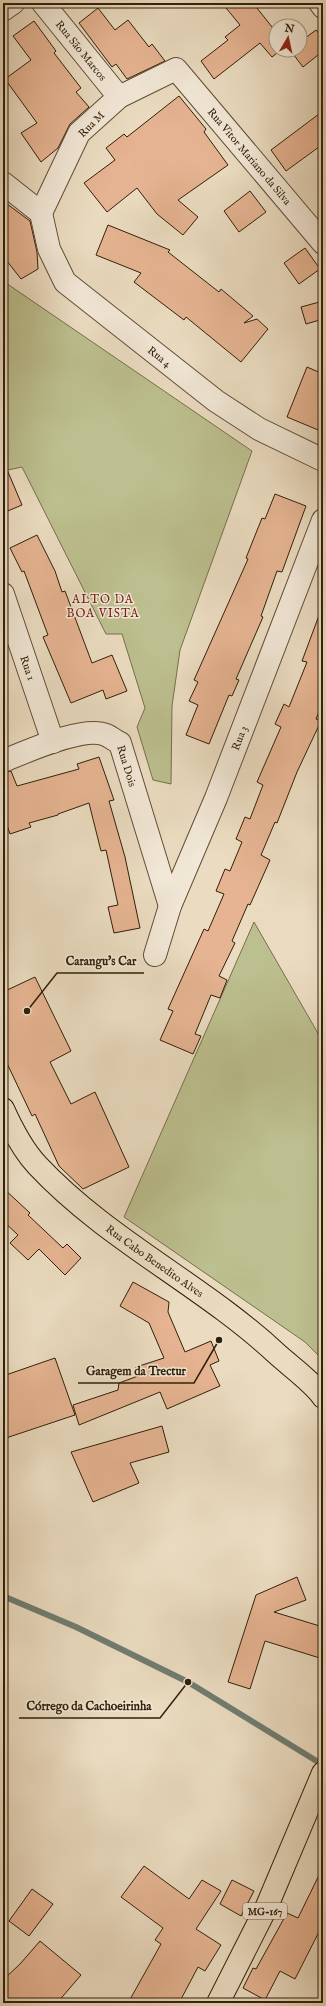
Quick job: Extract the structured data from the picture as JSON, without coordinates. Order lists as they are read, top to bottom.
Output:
{
  "streets": {
    "main road": ["Rua Cabo Benedito Alves", "MG-167"],
    "street": [
      "Rua São Marcos",
      "Rua M",
      "Rua Vitor Mariano da Silva",
      "Rua 4",
      "Rua 1",
      "Rua 3",
      "Rua Dois"
    ]
  },
  "crossings": [
    ["Rua São Marcos", "Rua M"],
    ["Rua M", "Rua Vitor Mariano da Silva"],
    ["Rua M", "Rua 4"],
    ["Rua 1", "Rua Dois"],
    ["Rua 3", "Rua Dois"]
  ],
  "districts": ["ALTO DA BOA VISTA"],
  "places": ["Carangu's Car", "Garagem da Trectur", "Córrego da Cachoeirinha"],
  "north": "top"
}
